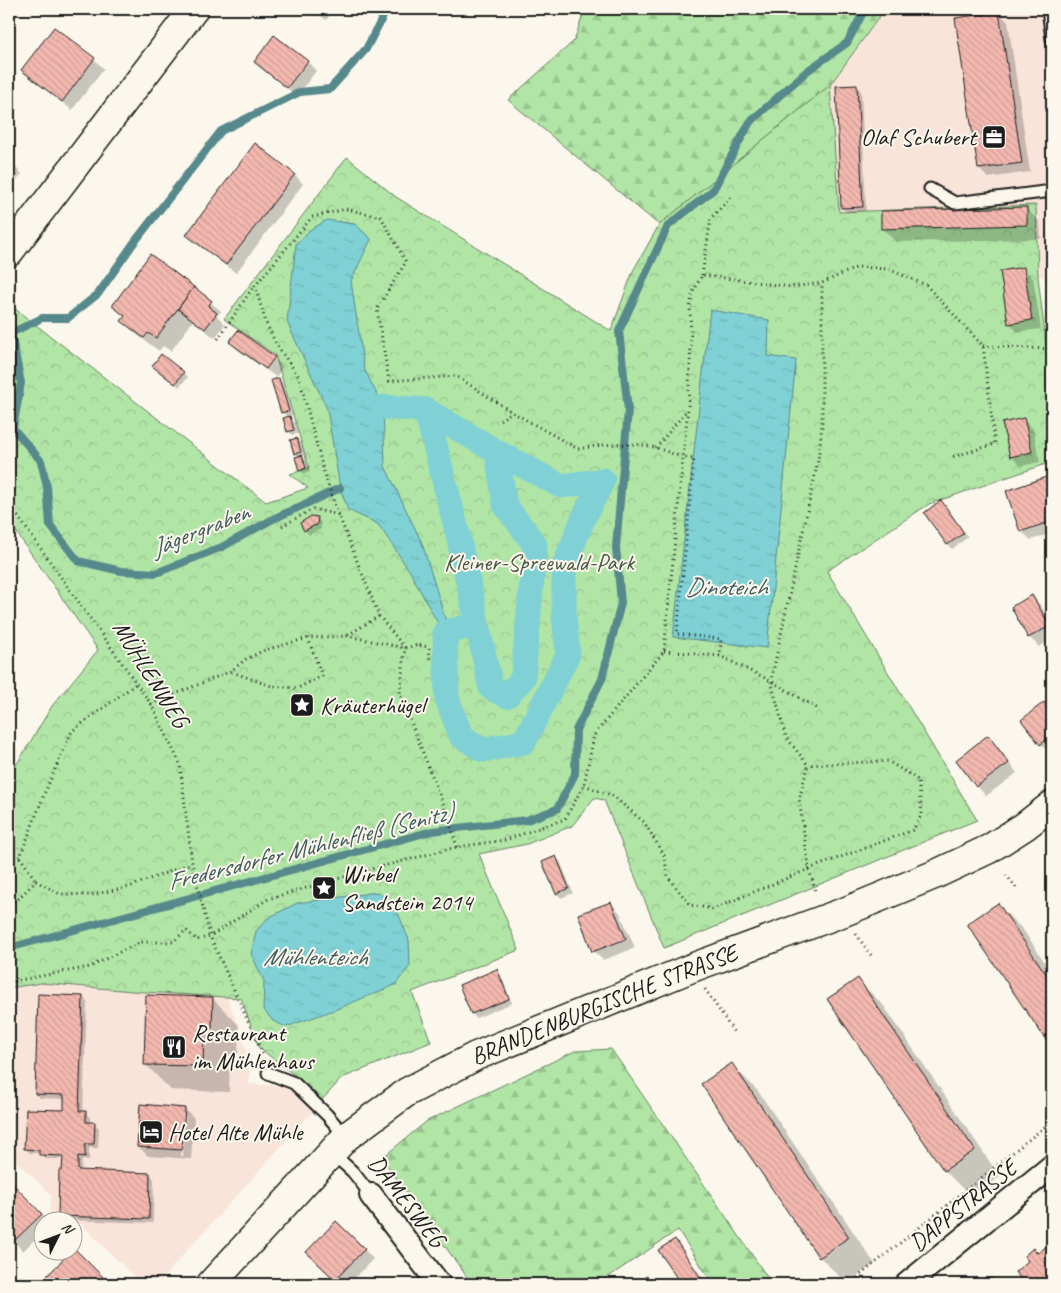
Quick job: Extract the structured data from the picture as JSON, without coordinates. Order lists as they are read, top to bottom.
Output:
{
  "streets": {
    "street": ["BRANDENBURGISCHE STRASSE", "DAMESWEG", "DAPPSTRASSE"],
    "path": ["MÜHLENWEG"]
  },
  "crossings": [
    ["BRANDENBURGISCHE STRASSE", "DAMESWEG"]
  ],
  "water": [
    "Jägergraben",
    "Dinoteich",
    "Fredersdorfer Mühlenfließ (Senitz)",
    "Mühlenteich"
  ],
  "parks": ["Kleiner-Spreewald-Park"],
  "places": {
    "office": ["Olaf Schubert"],
    "place": ["Kräuterhügel", "Wirbel Sandstein 2014"],
    "restaurant": ["Restaurant im Mühlenhaus"],
    "hotel": ["Hotel Alte Mühle"]
  },
  "north": "top right"
}
